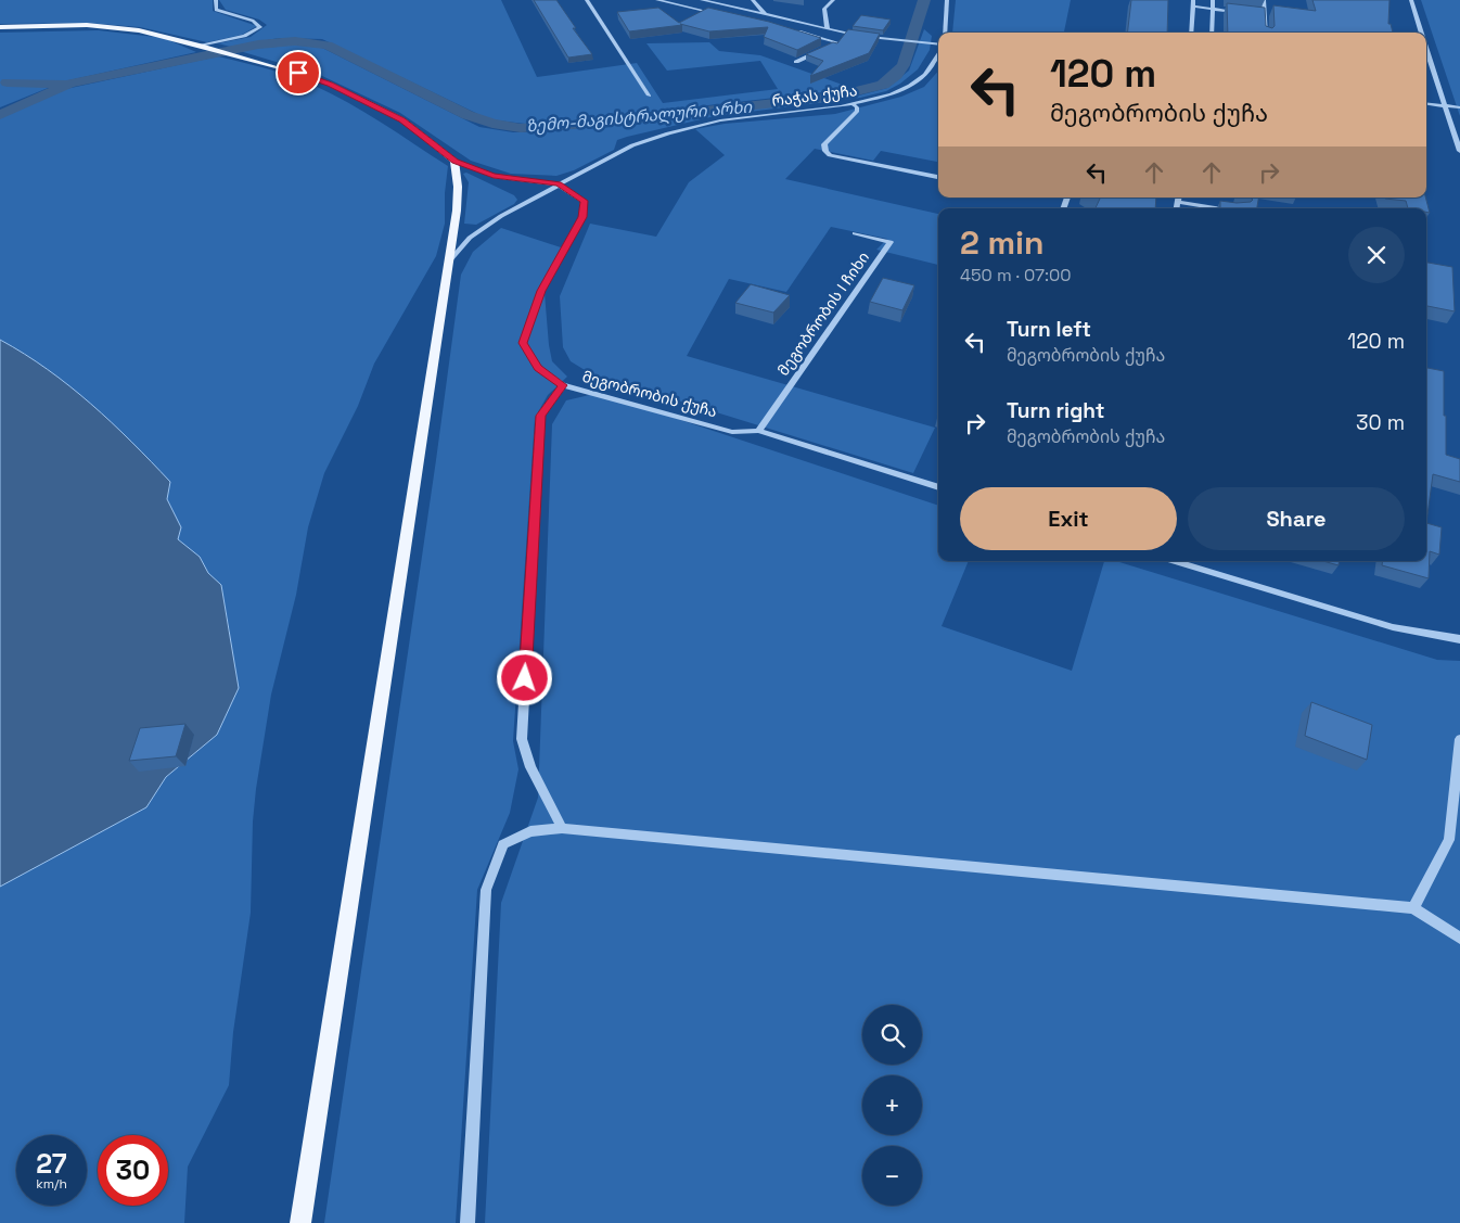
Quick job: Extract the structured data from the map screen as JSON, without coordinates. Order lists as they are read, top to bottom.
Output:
{
  "streets": {
    "street": ["რაჭას ქუჩა", "მეგობრობის I ჩიხი", "მეგობრობის ქუჩა"]
  },
  "crossings": [
    ["რაჭას ქუჩა", "მეგობრობის ქუჩა"],
    ["მეგობრობის I ჩიხი", "მეგობრობის ქუჩა"]
  ],
  "water": ["ზემო-მაგისტრალური არხი"],
  "page": {
    "turn": ["120 m", "მეგობრობის ქუჩა"],
    "heading": ["2 min", "450 m · 07:00"],
    "list": [
      {
        "name": "Turn left",
        "note": "მეგობრობის ქუჩა",
        "value": "120 m"
      },
      {
        "name": "Turn right",
        "note": "მეგობრობის ქუჩა",
        "value": "30 m"
      }
    ],
    "buttons": ["Exit", "Share"],
    "map_buttons": ["+", "−"],
    "speed": "27 km/h",
    "limit": "30"
  }
}
